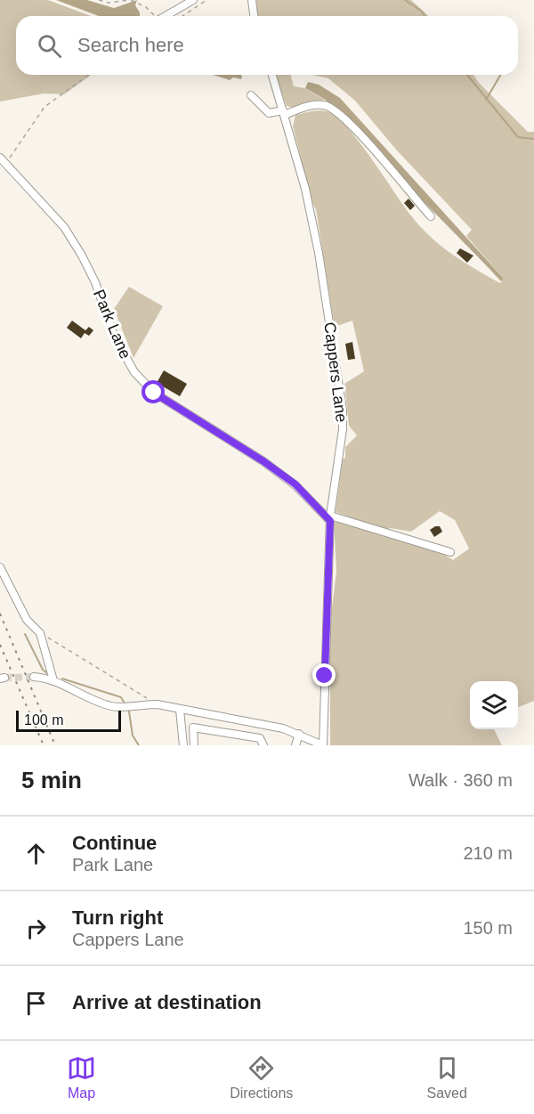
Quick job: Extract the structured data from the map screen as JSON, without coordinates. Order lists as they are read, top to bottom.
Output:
{
  "streets": {
    "street": ["Park Lane", "Cappers Lane"]
  },
  "crossings": [
    ["Park Lane", "Cappers Lane"]
  ],
  "scale_bar": "100 m",
  "page": {
    "search": "Search here",
    "scale": "100 m",
    "heading": ["5 min", "Walk · 360 m"],
    "list": [
      ["Continue", "Park Lane", "210 m"],
      ["Turn right", "Cappers Lane", "150 m"],
      "Arrive at destination"
    ],
    "nav": ["Map", "Directions", "Saved"]
  }
}
